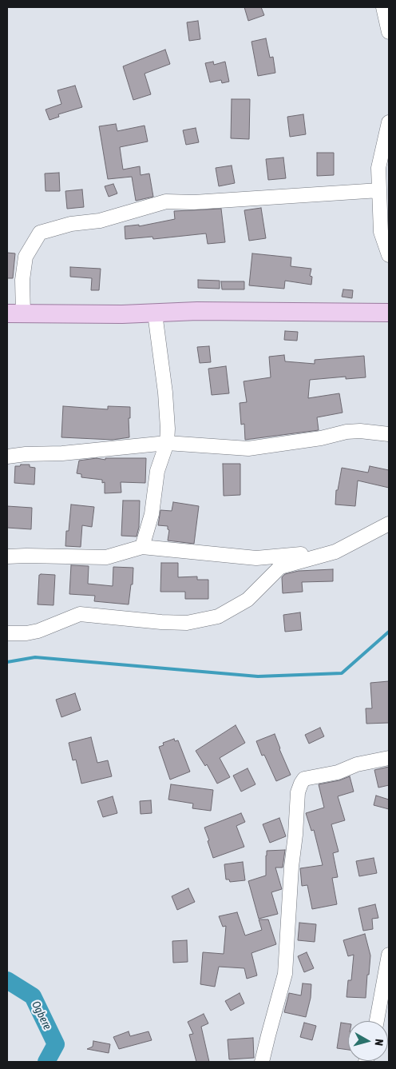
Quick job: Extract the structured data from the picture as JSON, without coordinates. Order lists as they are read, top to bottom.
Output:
{
  "water": ["Ogbere"],
  "north": "right"
}
